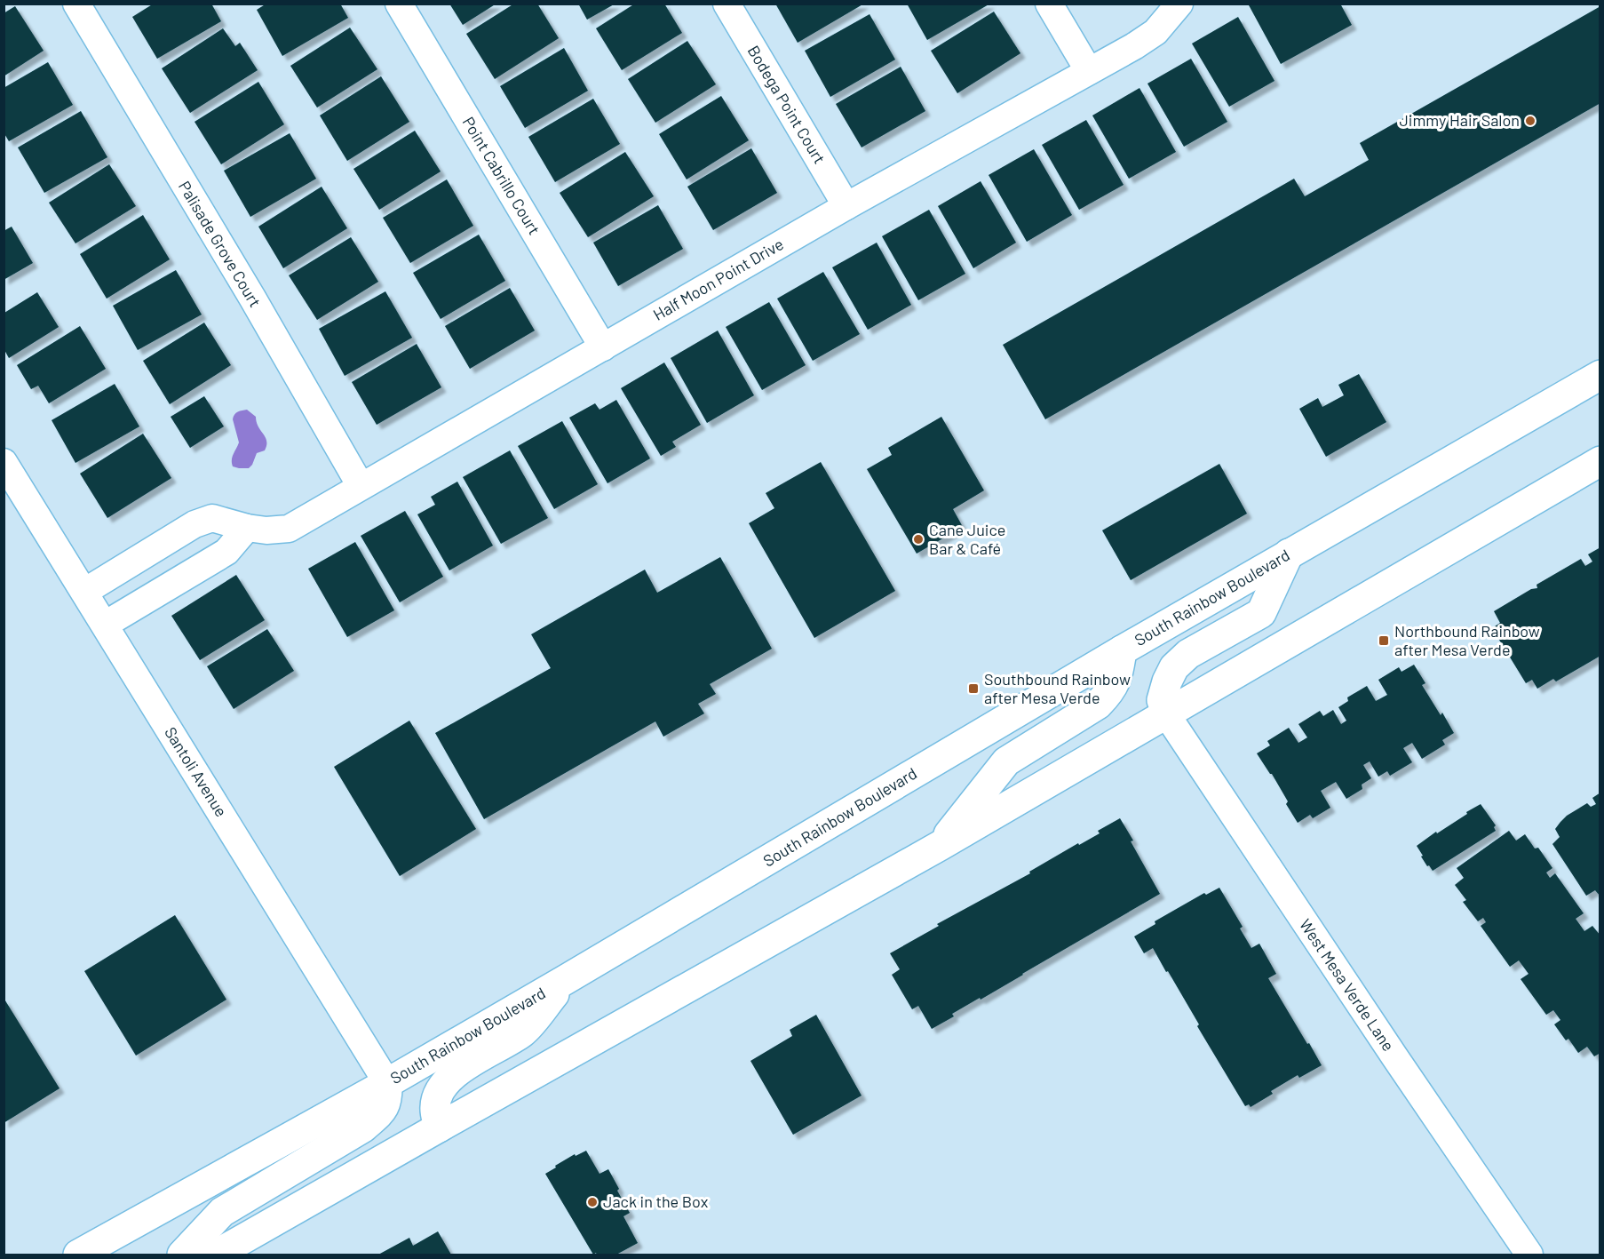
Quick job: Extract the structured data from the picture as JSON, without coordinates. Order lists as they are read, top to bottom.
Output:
{
  "streets": {
    "main road": ["South Rainbow Boulevard"],
    "street": [
      "Bodega Point Court",
      "Point Cabrillo Court",
      "Palisade Grove Court",
      "Half Moon Point Drive",
      "Santoli Avenue",
      "West Mesa Verde Lane"
    ]
  },
  "crossings": [
    ["Bodega Point Court", "Half Moon Point Drive"],
    ["Point Cabrillo Court", "Half Moon Point Drive"],
    ["Palisade Grove Court", "Half Moon Point Drive"],
    ["Half Moon Point Drive", "Santoli Avenue"],
    ["South Rainbow Boulevard", "Santoli Avenue"]
  ],
  "places": {
    "other": ["Jimmy Hair Salon", "Cane Juice Bar & Café", "Jack in the Box"],
    "transit": ["Northbound Rainbow after Mesa Verde", "Southbound Rainbow after Mesa Verde"]
  }
}
